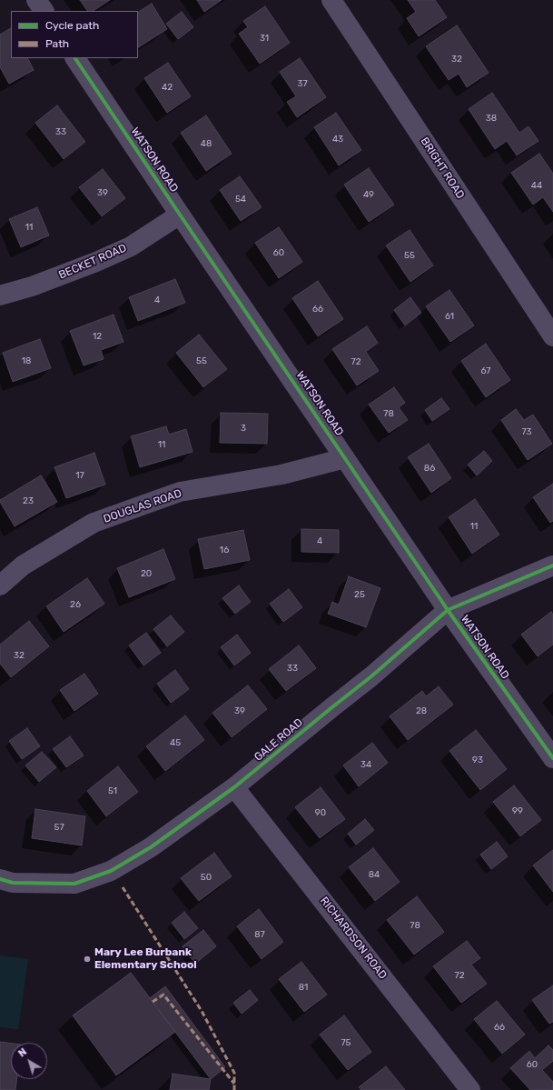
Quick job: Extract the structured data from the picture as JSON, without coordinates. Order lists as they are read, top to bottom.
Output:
{
  "streets": {
    "street": [
      "WATSON ROAD",
      "BRIGHT ROAD",
      "BECKET ROAD",
      "DOUGLAS ROAD",
      "GALE ROAD",
      "RICHARDSON ROAD"
    ]
  },
  "crossings": [
    ["WATSON ROAD", "BECKET ROAD"],
    ["WATSON ROAD", "DOUGLAS ROAD"],
    ["WATSON ROAD", "GALE ROAD"],
    ["GALE ROAD", "RICHARDSON ROAD"]
  ],
  "places": ["Mary Lee Burbank Elementary School"],
  "house_numbers": [
    "31",
    "32",
    "37",
    "42",
    "38",
    "33",
    "43",
    "48",
    "44",
    "39",
    "49",
    "54",
    "11",
    "60",
    "55",
    "4",
    "66",
    "61",
    "12",
    "18",
    "55",
    "72",
    "67",
    "78",
    "3",
    "73",
    "11",
    "86",
    "17",
    "23",
    "11",
    "4",
    "16",
    "20",
    "25",
    "26",
    "32",
    "33",
    "39",
    "28",
    "45",
    "93",
    "34",
    "51",
    "99",
    "90",
    "57",
    "84",
    "50",
    "78",
    "87",
    "72",
    "81",
    "66",
    "75",
    "60"
  ],
  "legend": ["Cycle path", "Path"],
  "north": "top left"
}
